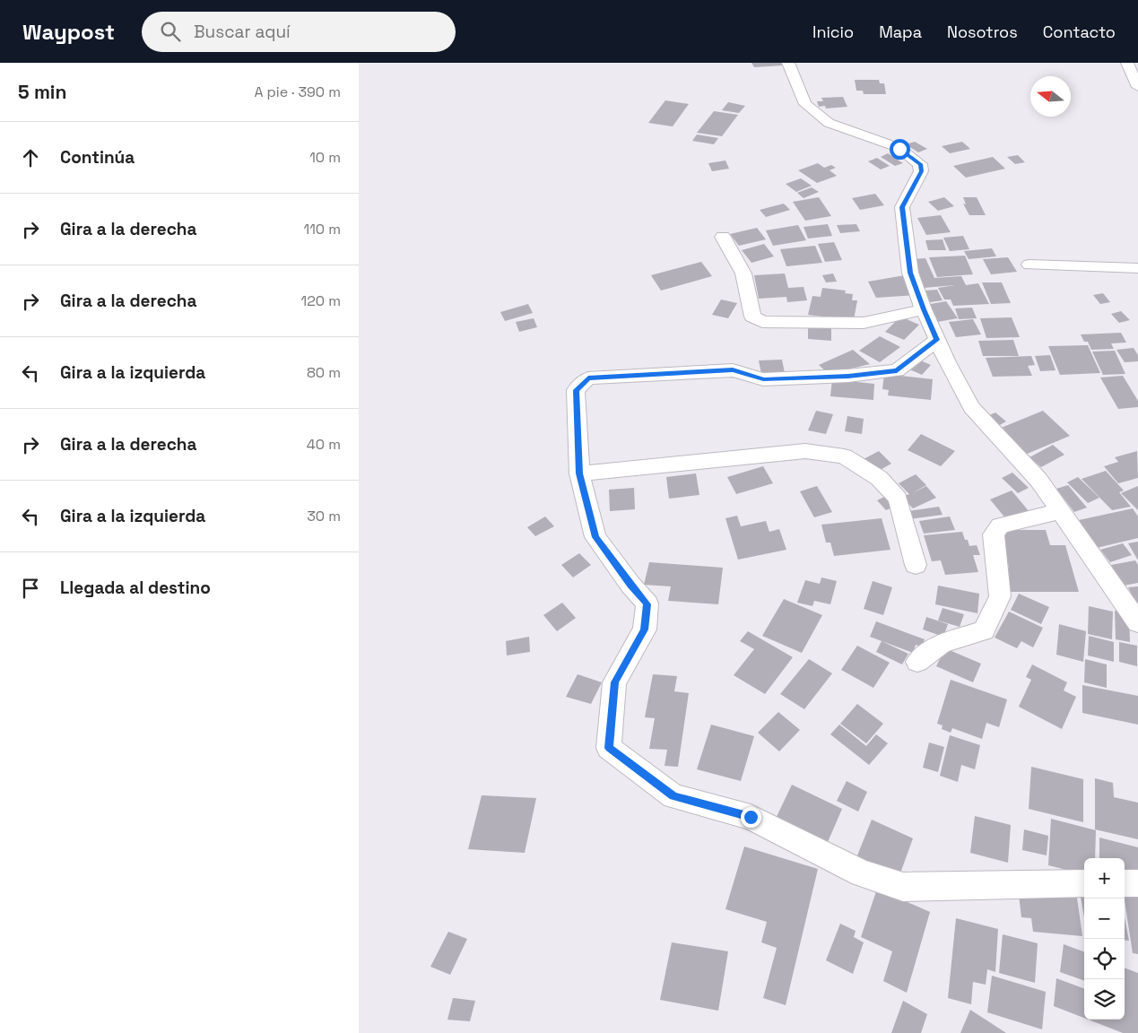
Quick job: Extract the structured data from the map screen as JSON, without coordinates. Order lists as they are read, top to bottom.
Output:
{
  "north": "left",
  "page": {
    "header": "Waypost",
    "search": "Buscar aquí",
    "nav": [
      "Inicio",
      "Mapa",
      "Nosotros",
      "Contacto"
    ],
    "heading": ["5 min", "A pie · 390 m"],
    "list": [
      ["Continúa", "10 m"],
      ["Gira a la derecha", "110 m"],
      ["Gira a la derecha", "120 m"],
      ["Gira a la izquierda", "80 m"],
      ["Gira a la derecha", "40 m"],
      ["Gira a la izquierda", "30 m"],
      "Llegada al destino"
    ],
    "map_buttons": ["+", "−"]
  }
}
